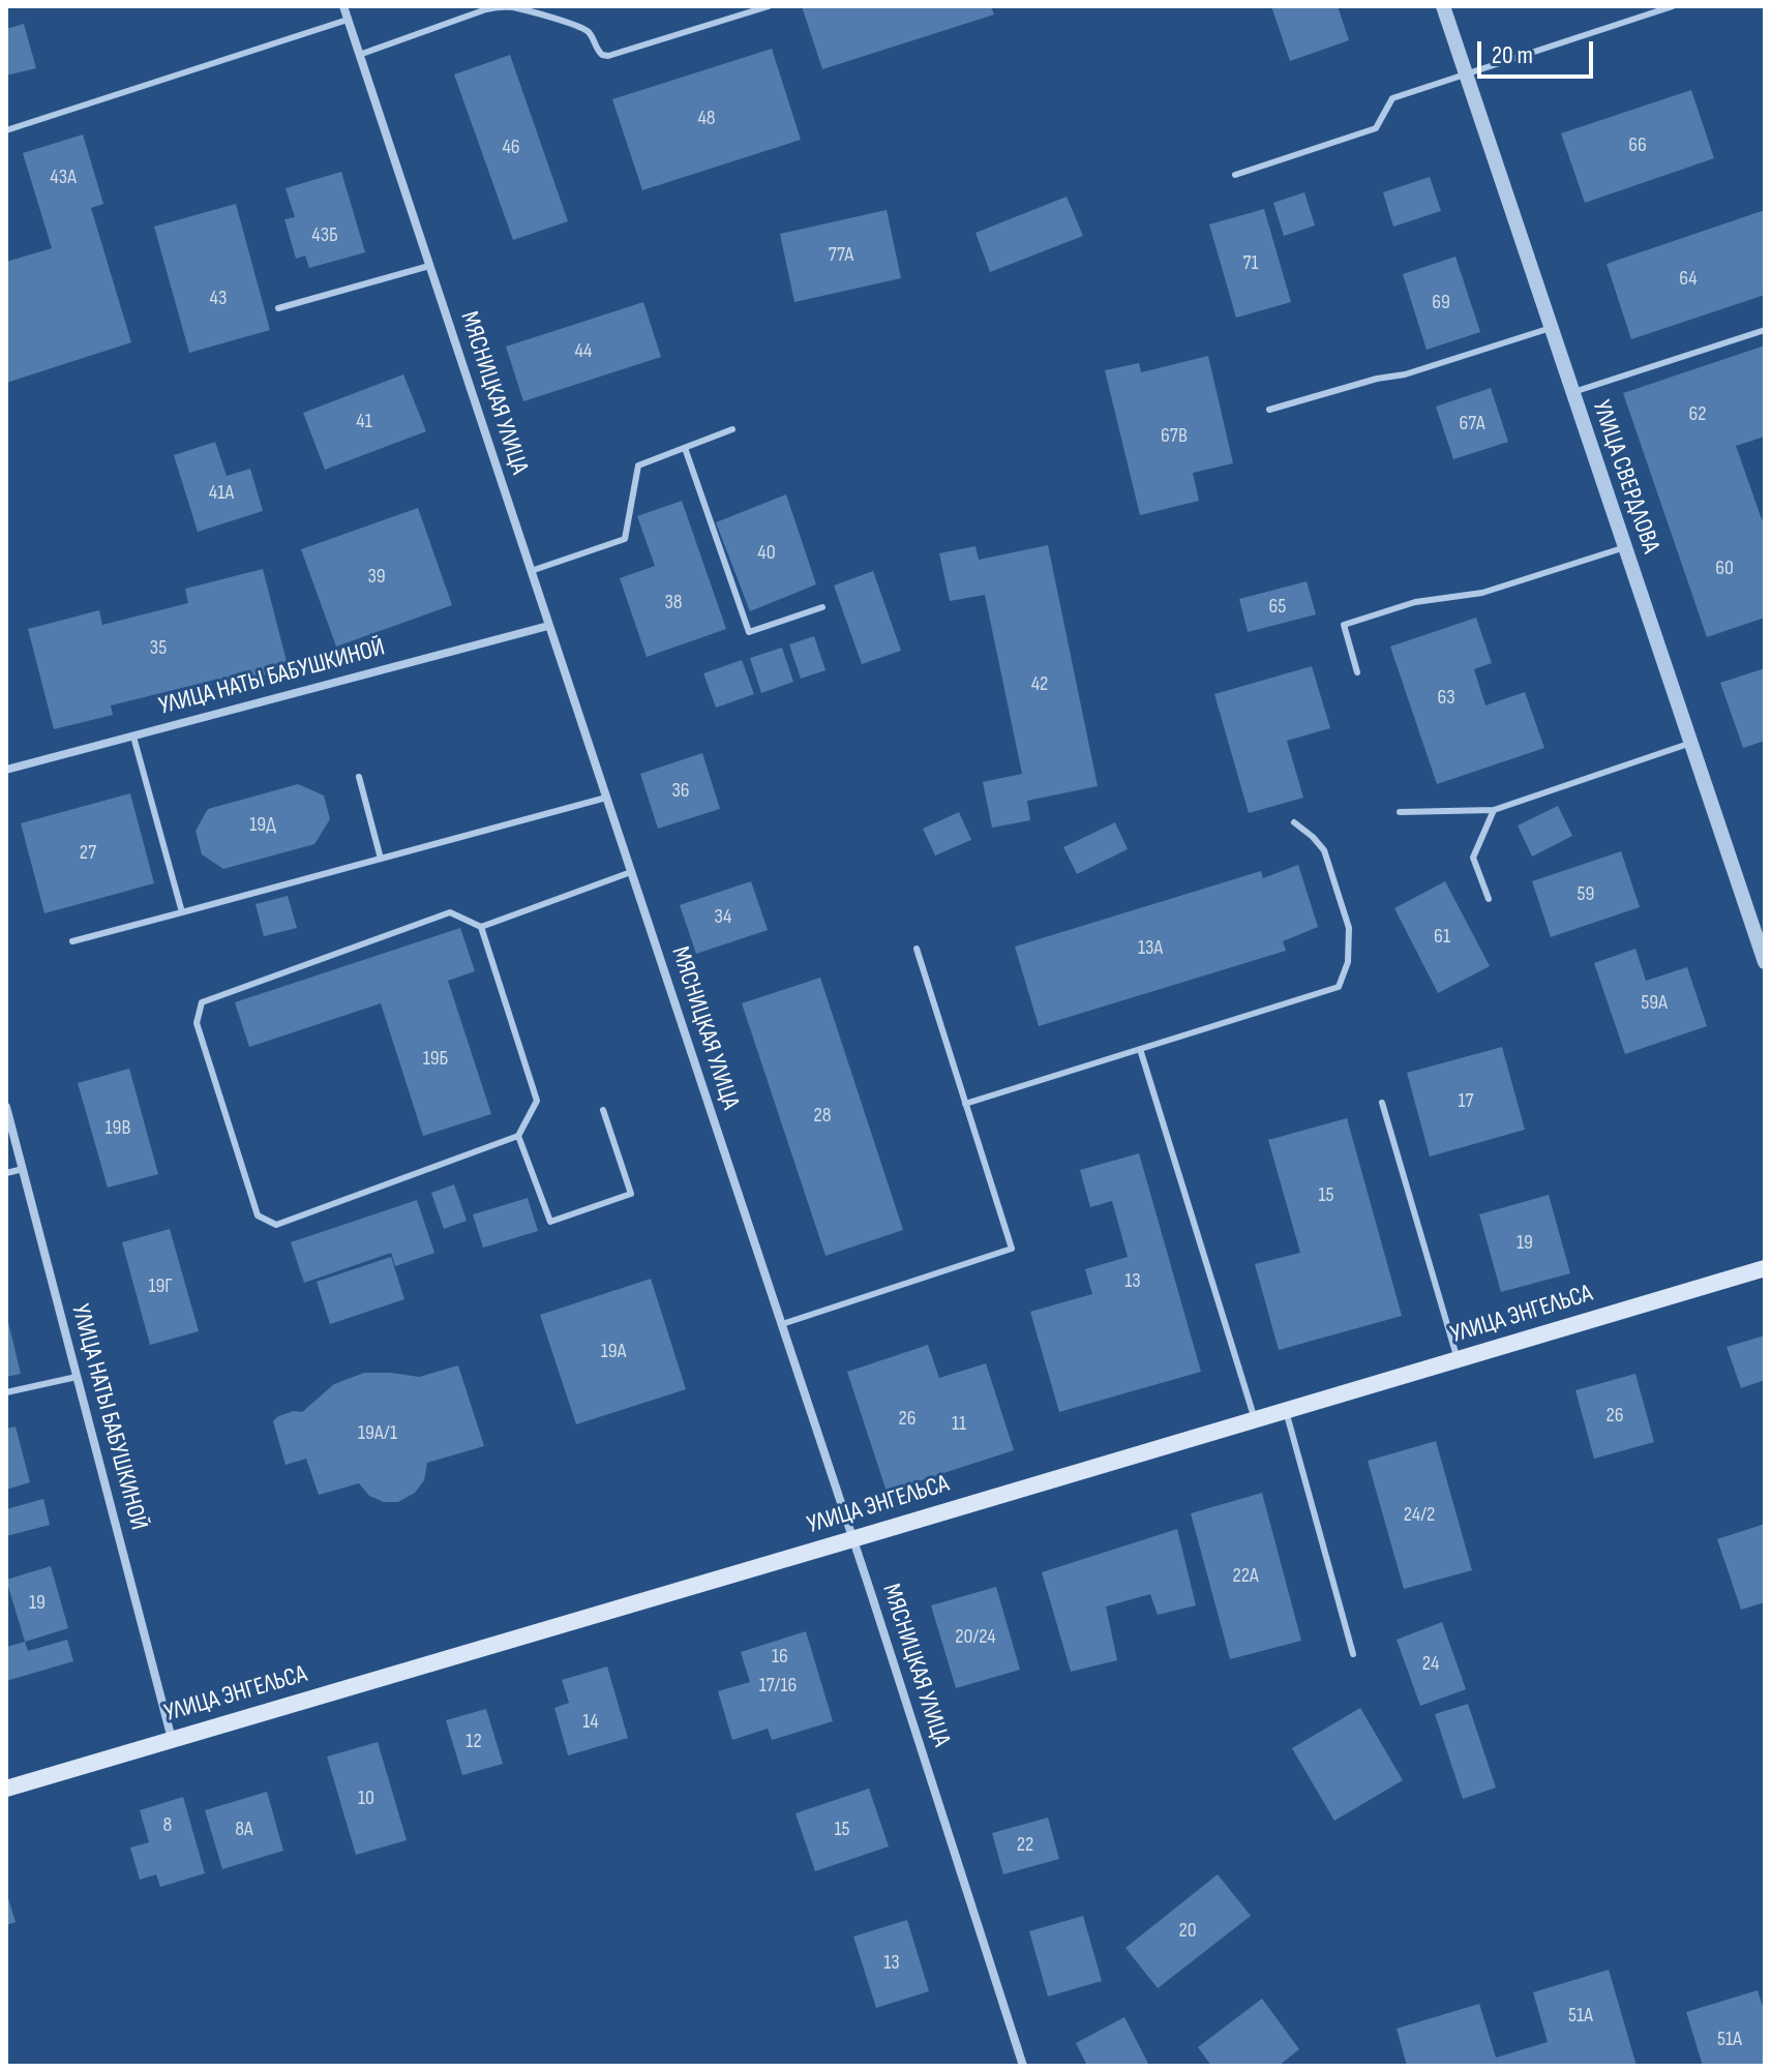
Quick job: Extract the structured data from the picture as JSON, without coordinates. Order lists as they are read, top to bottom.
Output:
{
  "streets": {
    "main road": ["УЛИЦА ЭНГЕЛЬСА"],
    "street": ["МЯСНИЦКАЯ УЛИЦА", "УЛИЦА СВЕРДЛОВА", "УЛИЦА НАТЫ БАБУШКИНОЙ"]
  },
  "crossings": [
    ["МЯСНИЦКАЯ УЛИЦА", "УЛИЦА НАТЫ БАБУШКИНОЙ"],
    ["МЯСНИЦКАЯ УЛИЦА", "УЛИЦА ЭНГЕЛЬСА"],
    ["УЛИЦА НАТЫ БАБУШКИНОЙ", "УЛИЦА ЭНГЕЛЬСА"]
  ],
  "house_numbers": [
    "48",
    "66",
    "46",
    "43А",
    "43Б",
    "77А",
    "71",
    "64",
    "43",
    "69",
    "44",
    "62",
    "41",
    "67А",
    "67В",
    "41А",
    "40",
    "60",
    "39",
    "38",
    "65",
    "35",
    "42",
    "63",
    "36",
    "19Д",
    "27",
    "59",
    "34",
    "61",
    "13А",
    "59А",
    "19Б",
    "17",
    "28",
    "19В",
    "15",
    "19",
    "13",
    "19Г",
    "19А",
    "26",
    "26",
    "11",
    "19А/1",
    "24/2",
    "22А",
    "19",
    "20/24",
    "16",
    "24",
    "17/16",
    "14",
    "12",
    "10",
    "8",
    "8А",
    "15",
    "22",
    "20",
    "13",
    "51А",
    "51А"
  ],
  "scale_bar": "20 m"
}
